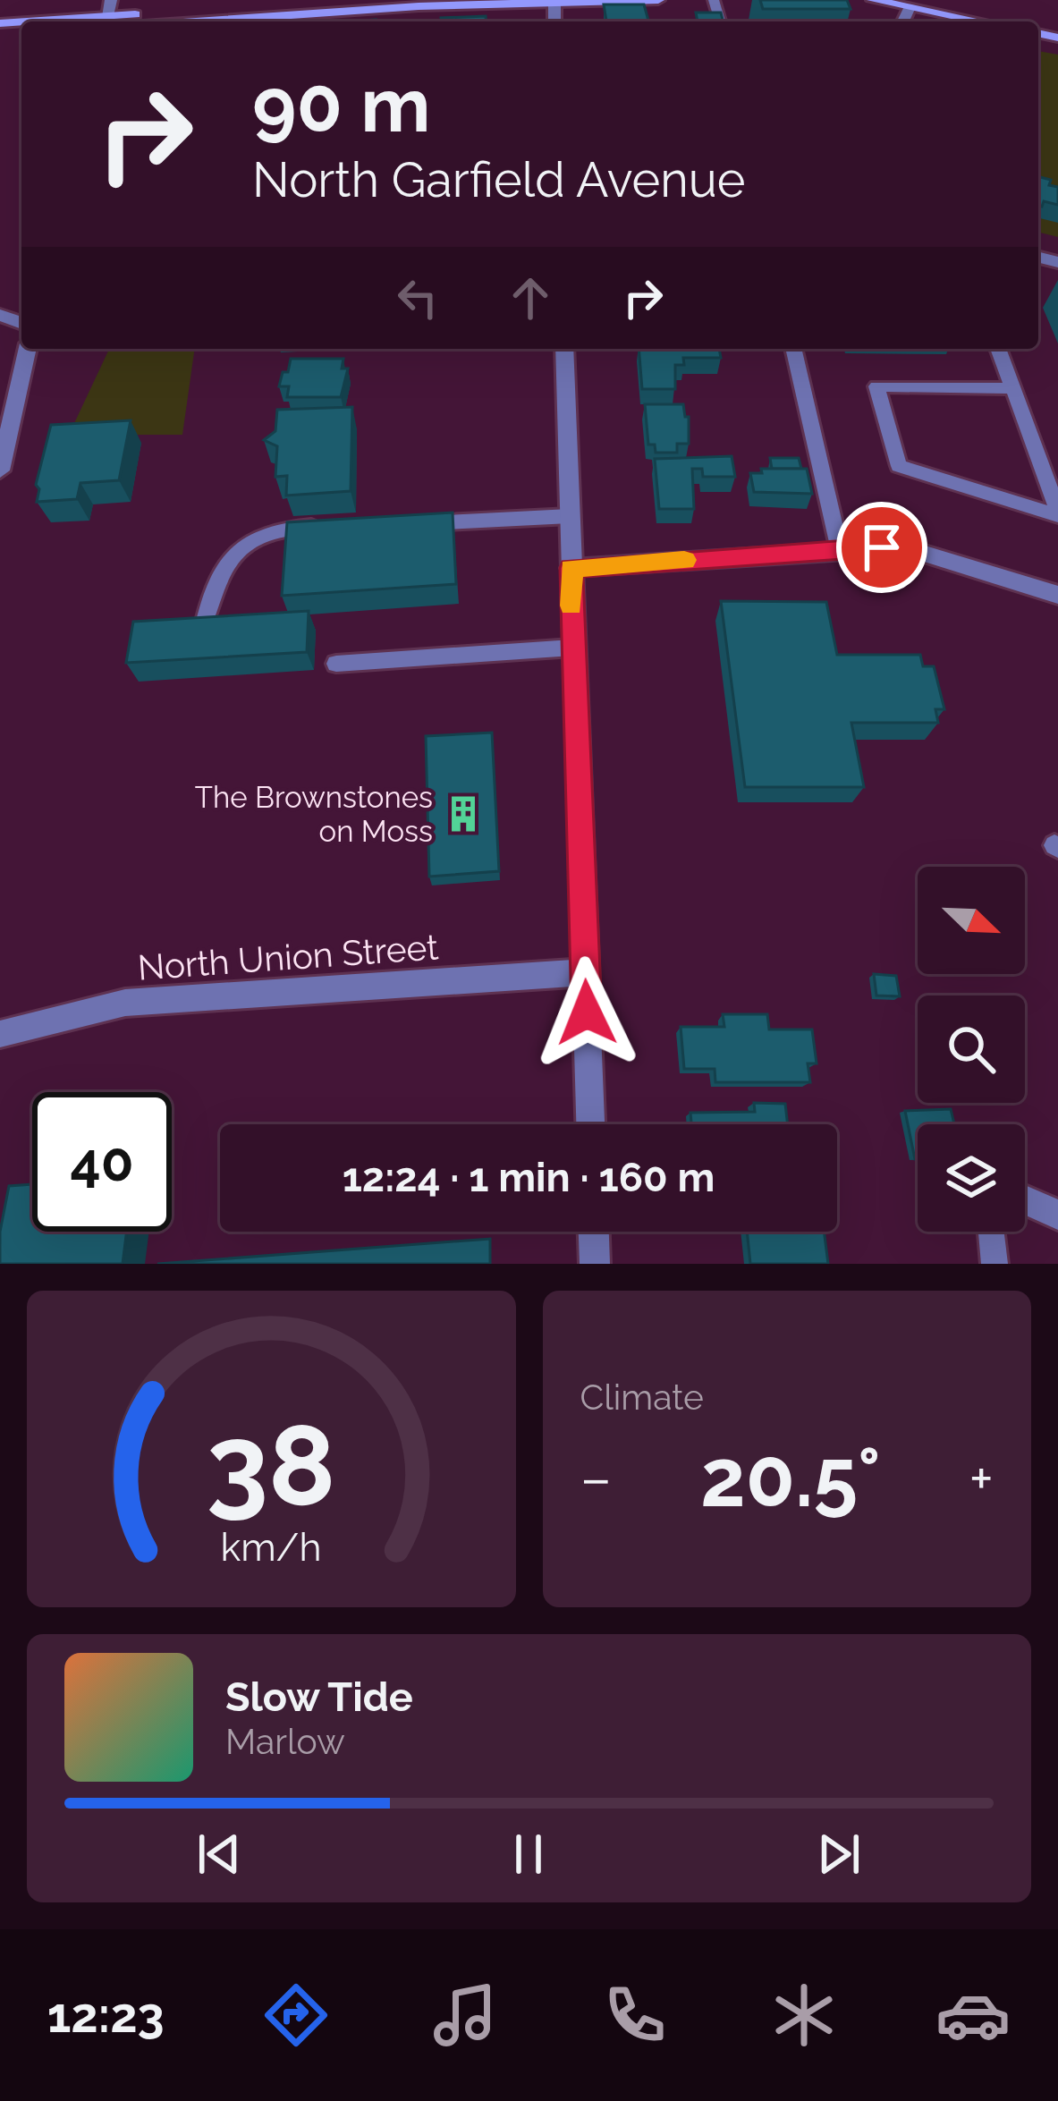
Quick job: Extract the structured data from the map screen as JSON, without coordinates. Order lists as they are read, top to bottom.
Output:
{
  "streets": {
    "street": ["North Union Street"]
  },
  "places": {
    "building": ["The Brownstones on Moss"]
  },
  "north": "bottom right",
  "page": {
    "turn": ["90 m", "North Garfield Avenue"],
    "limit": "40",
    "trip": "12:24 · 1 min · 160 m",
    "tile": "Climate",
    "heat": ["−", "20.5°", "+"],
    "song": ["Slow Tide", "Marlow"],
    "tabs": "12:23",
    "gauge": ["38", "km/h"]
  }
}
